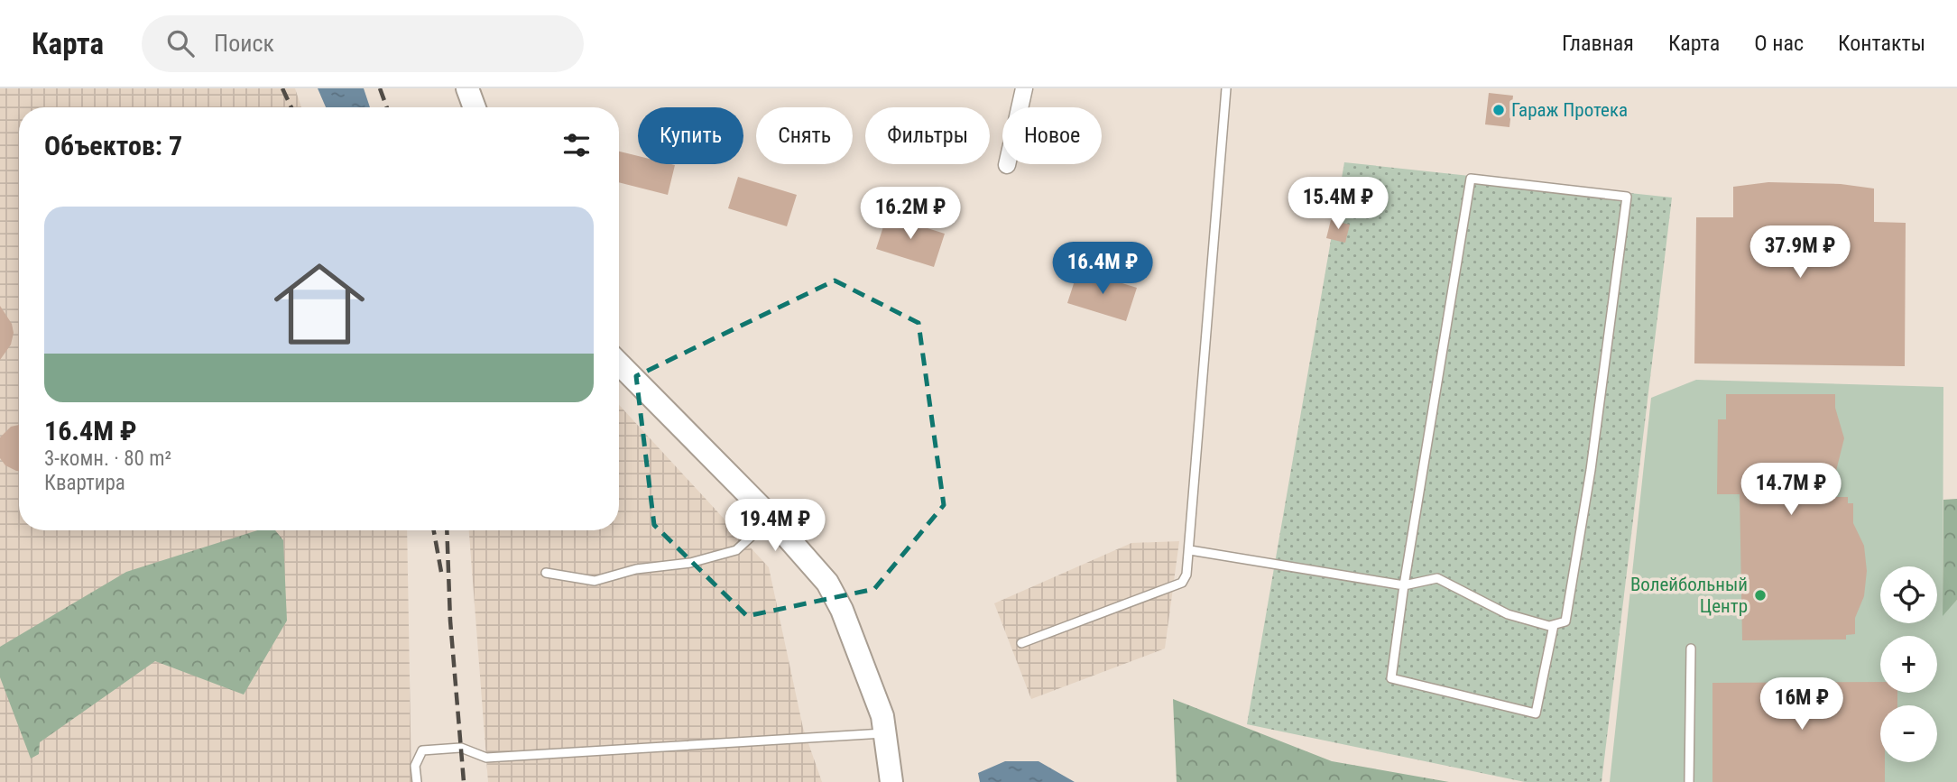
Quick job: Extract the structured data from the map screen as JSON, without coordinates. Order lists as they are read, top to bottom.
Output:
{
  "places": ["Гараж Протека", "Волейбольный Центр"],
  "page": {
    "header": "Карта",
    "search": "Поиск",
    "nav": [
      "Главная",
      "Карта",
      "О нас",
      "Контакты"
    ],
    "chip": [
      "Купить",
      "Снять",
      "Фильтры",
      "Новое"
    ],
    "heading": "Объектов: 7",
    "price": [
      "15.4M ₽",
      "16.2M ₽",
      "37.9M ₽",
      "16.4M ₽",
      "14.7M ₽",
      "19.4M ₽",
      "16M ₽"
    ],
    "list": [
      {
        "name": "16.4M ₽",
        "note": "3-комн. · 80 m² · Квартира"
      }
    ],
    "map_buttons": ["+", "−"]
  }
}
